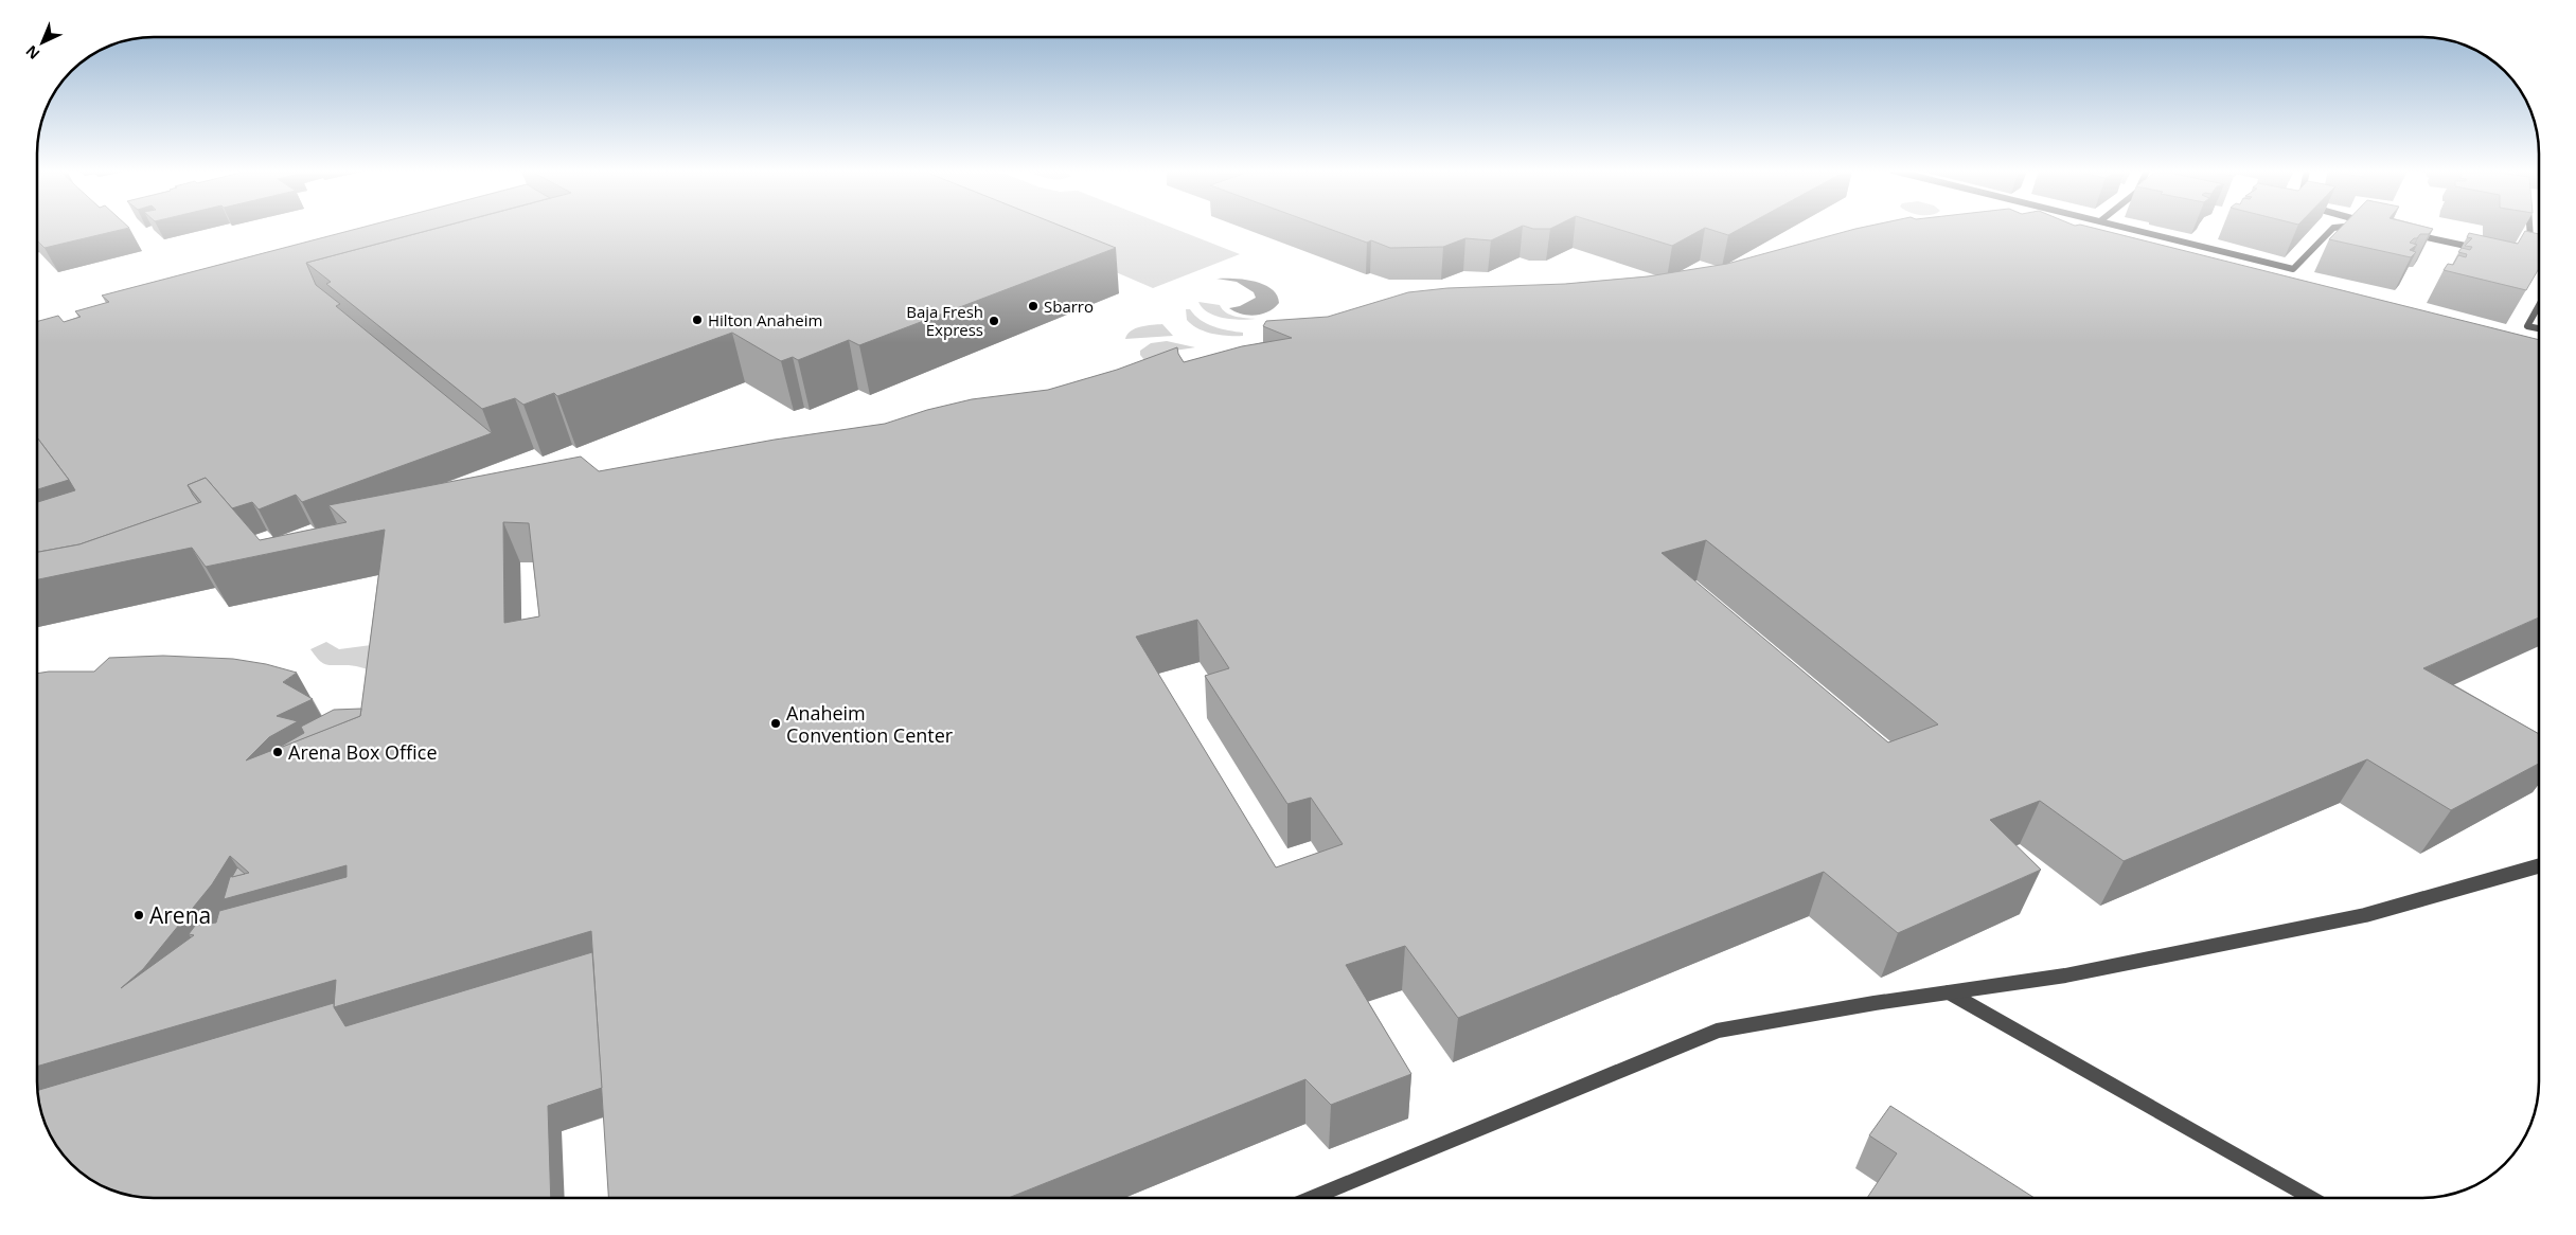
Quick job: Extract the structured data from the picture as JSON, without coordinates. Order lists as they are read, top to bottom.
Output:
{
  "places": [
    "Sbarro",
    "Hilton Anaheim",
    "Baja Fresh Express",
    "Anaheim Convention Center",
    "Arena Box Office",
    "Arena"
  ],
  "north": "bottom left"
}
